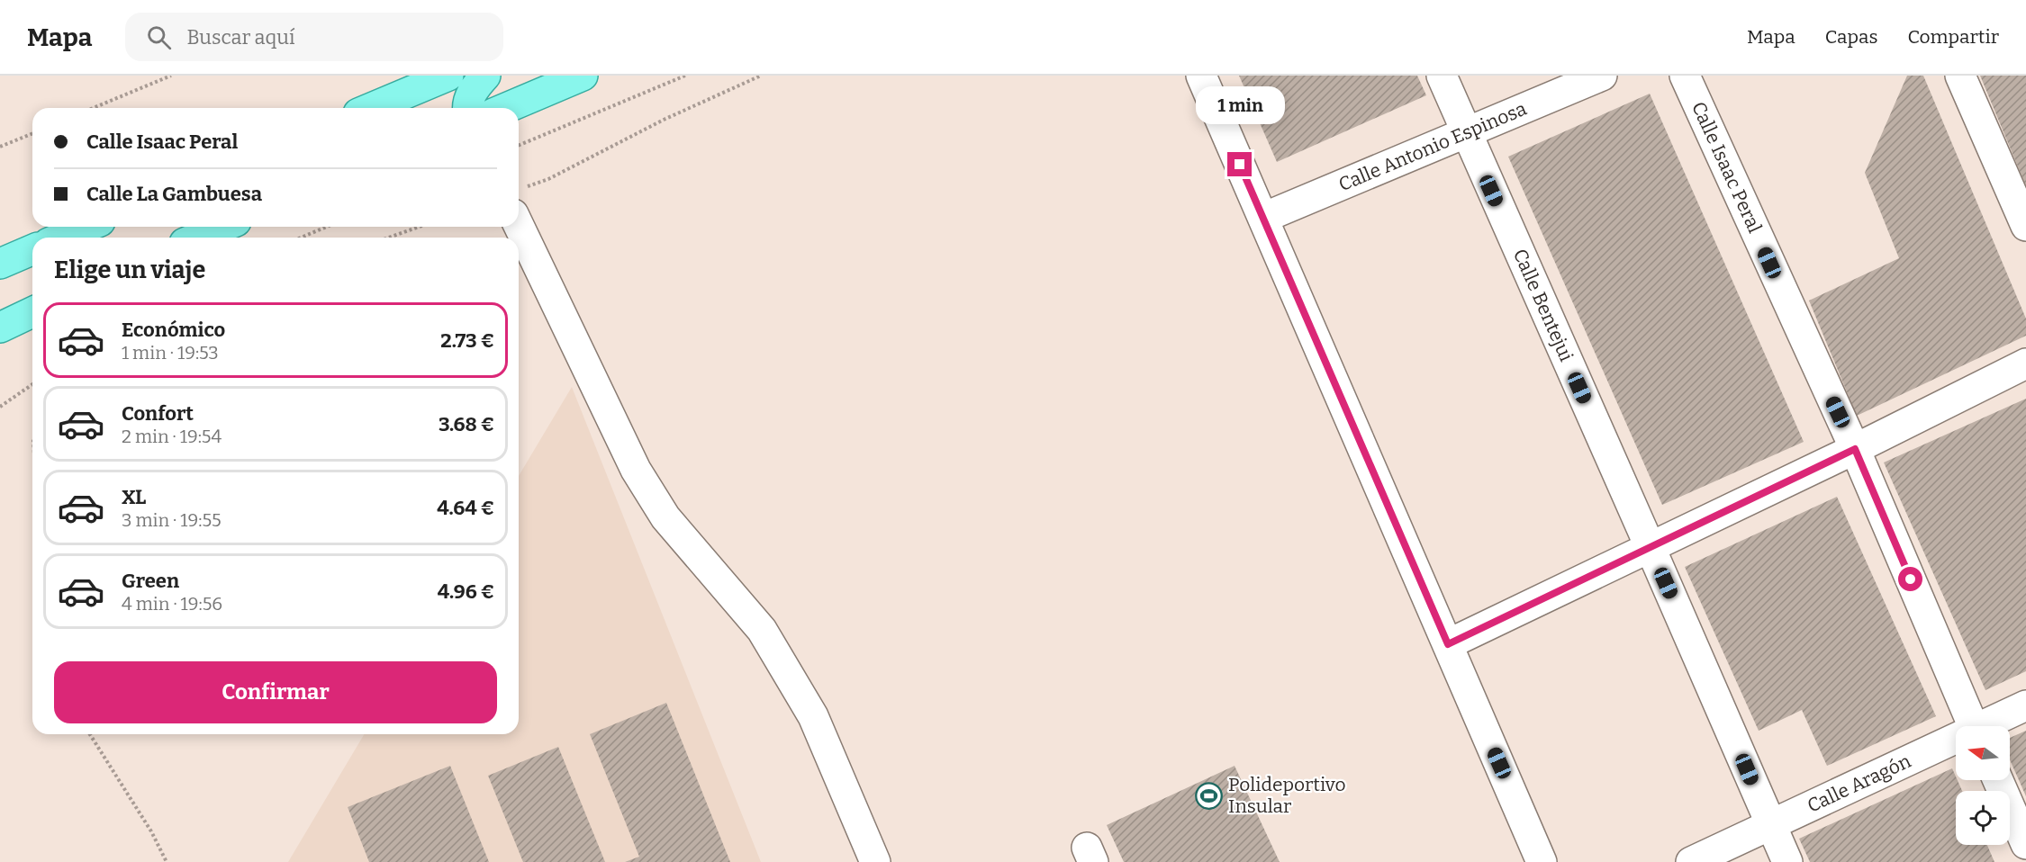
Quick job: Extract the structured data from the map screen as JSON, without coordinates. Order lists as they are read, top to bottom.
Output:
{
  "streets": {
    "street": [
      "Calle Antonio Espinosa",
      "Calle Isaac Peral",
      "Calle Bentejui",
      "Calle Aragón"
    ]
  },
  "crossings": [
    ["Calle Antonio Espinosa", "Calle Bentejui"],
    ["Calle Bentejui", "Calle Aragón"]
  ],
  "places": {
    "sports": ["Polideportivo Insular"]
  },
  "north": "left",
  "page": {
    "header": "Mapa",
    "search": "Buscar aquí",
    "nav": ["Mapa", "Capas", "Compartir"],
    "bubble": "1 min",
    "banner": ["Calle Isaac Peral", "Calle La Gambuesa"],
    "heading": "Elige un viaje",
    "list": [
      {
        "name": "Económico",
        "note": "1 min · 19:53",
        "value": "2.73 €"
      },
      {
        "name": "Confort",
        "note": "2 min · 19:54",
        "value": "3.68 €"
      },
      {
        "name": "XL",
        "note": "3 min · 19:55",
        "value": "4.64 €"
      },
      {
        "name": "Green",
        "note": "4 min · 19:56",
        "value": "4.96 €"
      }
    ],
    "buttons": "Confirmar"
  }
}
